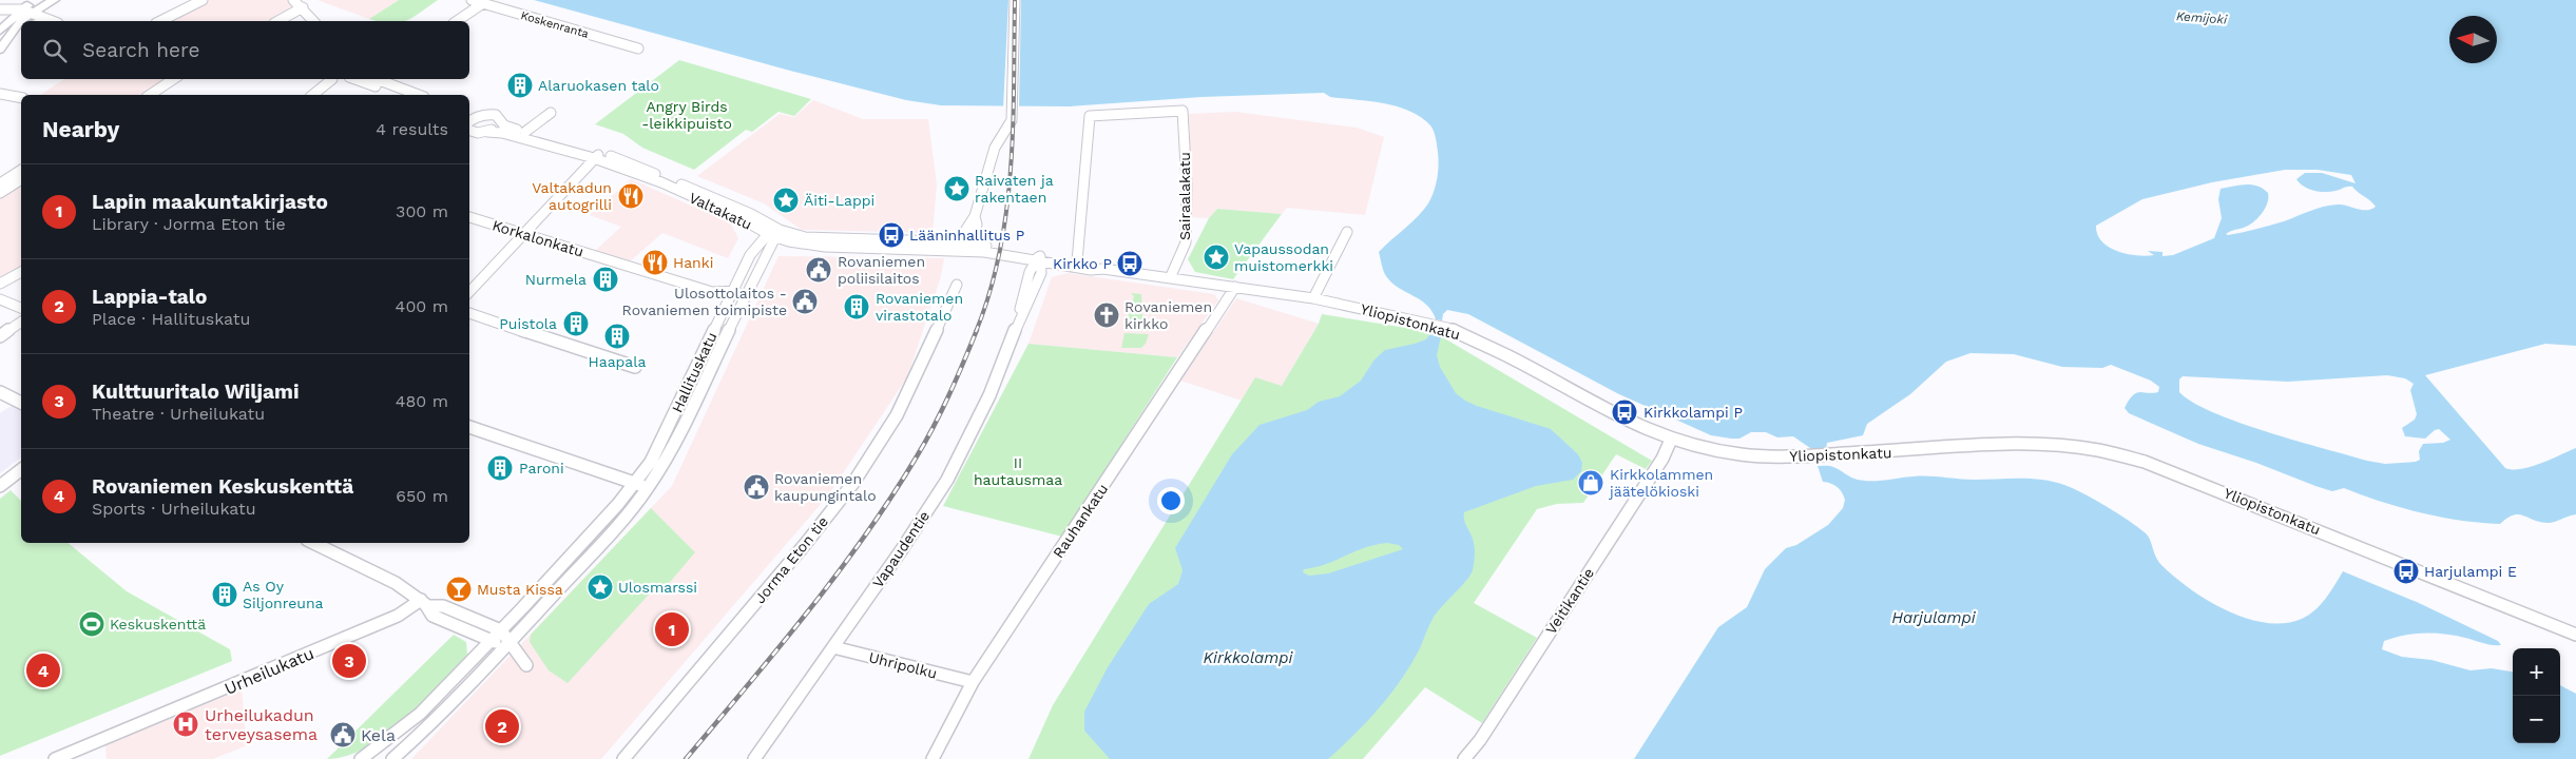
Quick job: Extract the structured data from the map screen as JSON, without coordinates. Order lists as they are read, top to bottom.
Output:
{
  "streets": {
    "street": [
      "Koskenranta",
      "Sairaalakatu",
      "Valtakatu",
      "Korkalonkatu",
      "Yliopistonkatu",
      "Hallituskatu",
      "Rauhankatu",
      "Vapaudentie",
      "Jorma Eton tie",
      "Veitikantie",
      "Uhripolku",
      "Urheilukatu"
    ]
  },
  "crossings": [
    ["Sairaalakatu", "Yliopistonkatu"],
    ["Valtakatu", "Yliopistonkatu"],
    ["Valtakatu", "Hallituskatu"],
    ["Korkalonkatu", "Hallituskatu"],
    ["Yliopistonkatu", "Rauhankatu"],
    ["Yliopistonkatu", "Vapaudentie"],
    ["Yliopistonkatu", "Veitikantie"],
    ["Rauhankatu", "Uhripolku"],
    ["Vapaudentie", "Uhripolku"]
  ],
  "water": ["Kemijoki", "Harjulampi", "Kirkkolampi"],
  "parks": ["Angry Birds -leikkipuisto", "II hautausmaa"],
  "places": {
    "building": [
      "Alaruokasen talo",
      "Nurmela",
      "Rovaniemen virastotalo",
      "Puistola",
      "Haapala",
      "Paroni",
      "As Oy Siljonreuna"
    ],
    "place": [
      "Raivaten ja rakentaen",
      "Äiti-Lappi",
      "Vapaussodan muistomerkki",
      "Ulosmarssi"
    ],
    "restaurant": ["Valtakadun autogrilli", "Hanki"],
    "bus stop": [
      "Lääninhallitus P",
      "Kirkko P",
      "Kirkkolampi P",
      "Harjulampi E"
    ],
    "public building": [
      "Rovaniemen poliisilaitos",
      "Ulosottolaitos - Rovaniemen toimipiste",
      "Rovaniemen kaupungintalo",
      "Kela"
    ],
    "church": ["Rovaniemen kirkko"],
    "shop": ["Kirkkolammen jäätelökioski"],
    "bar": ["Musta Kissa"],
    "sports": ["Keskuskenttä"],
    "hospital": ["Urheilukadun terveysasema"]
  },
  "north": "left",
  "page": {
    "search": "Search here",
    "heading": ["Nearby", "4 results"],
    "list": [
      {
        "mark": "1",
        "name": "Lapin maakuntakirjasto",
        "note": "Library · Jorma Eton tie",
        "value": "300 m"
      },
      {
        "mark": "2",
        "name": "Lappia-talo",
        "note": "Place · Hallituskatu",
        "value": "400 m"
      },
      {
        "mark": "3",
        "name": "Kulttuuritalo Wiljami",
        "note": "Theatre · Urheilukatu",
        "value": "480 m"
      },
      {
        "mark": "4",
        "name": "Rovaniemen Keskuskenttä",
        "note": "Sports · Urheilukatu",
        "value": "650 m"
      }
    ],
    "pins": [
      "1",
      "3",
      "4",
      "2"
    ],
    "map_buttons": ["+", "−"]
  }
}
